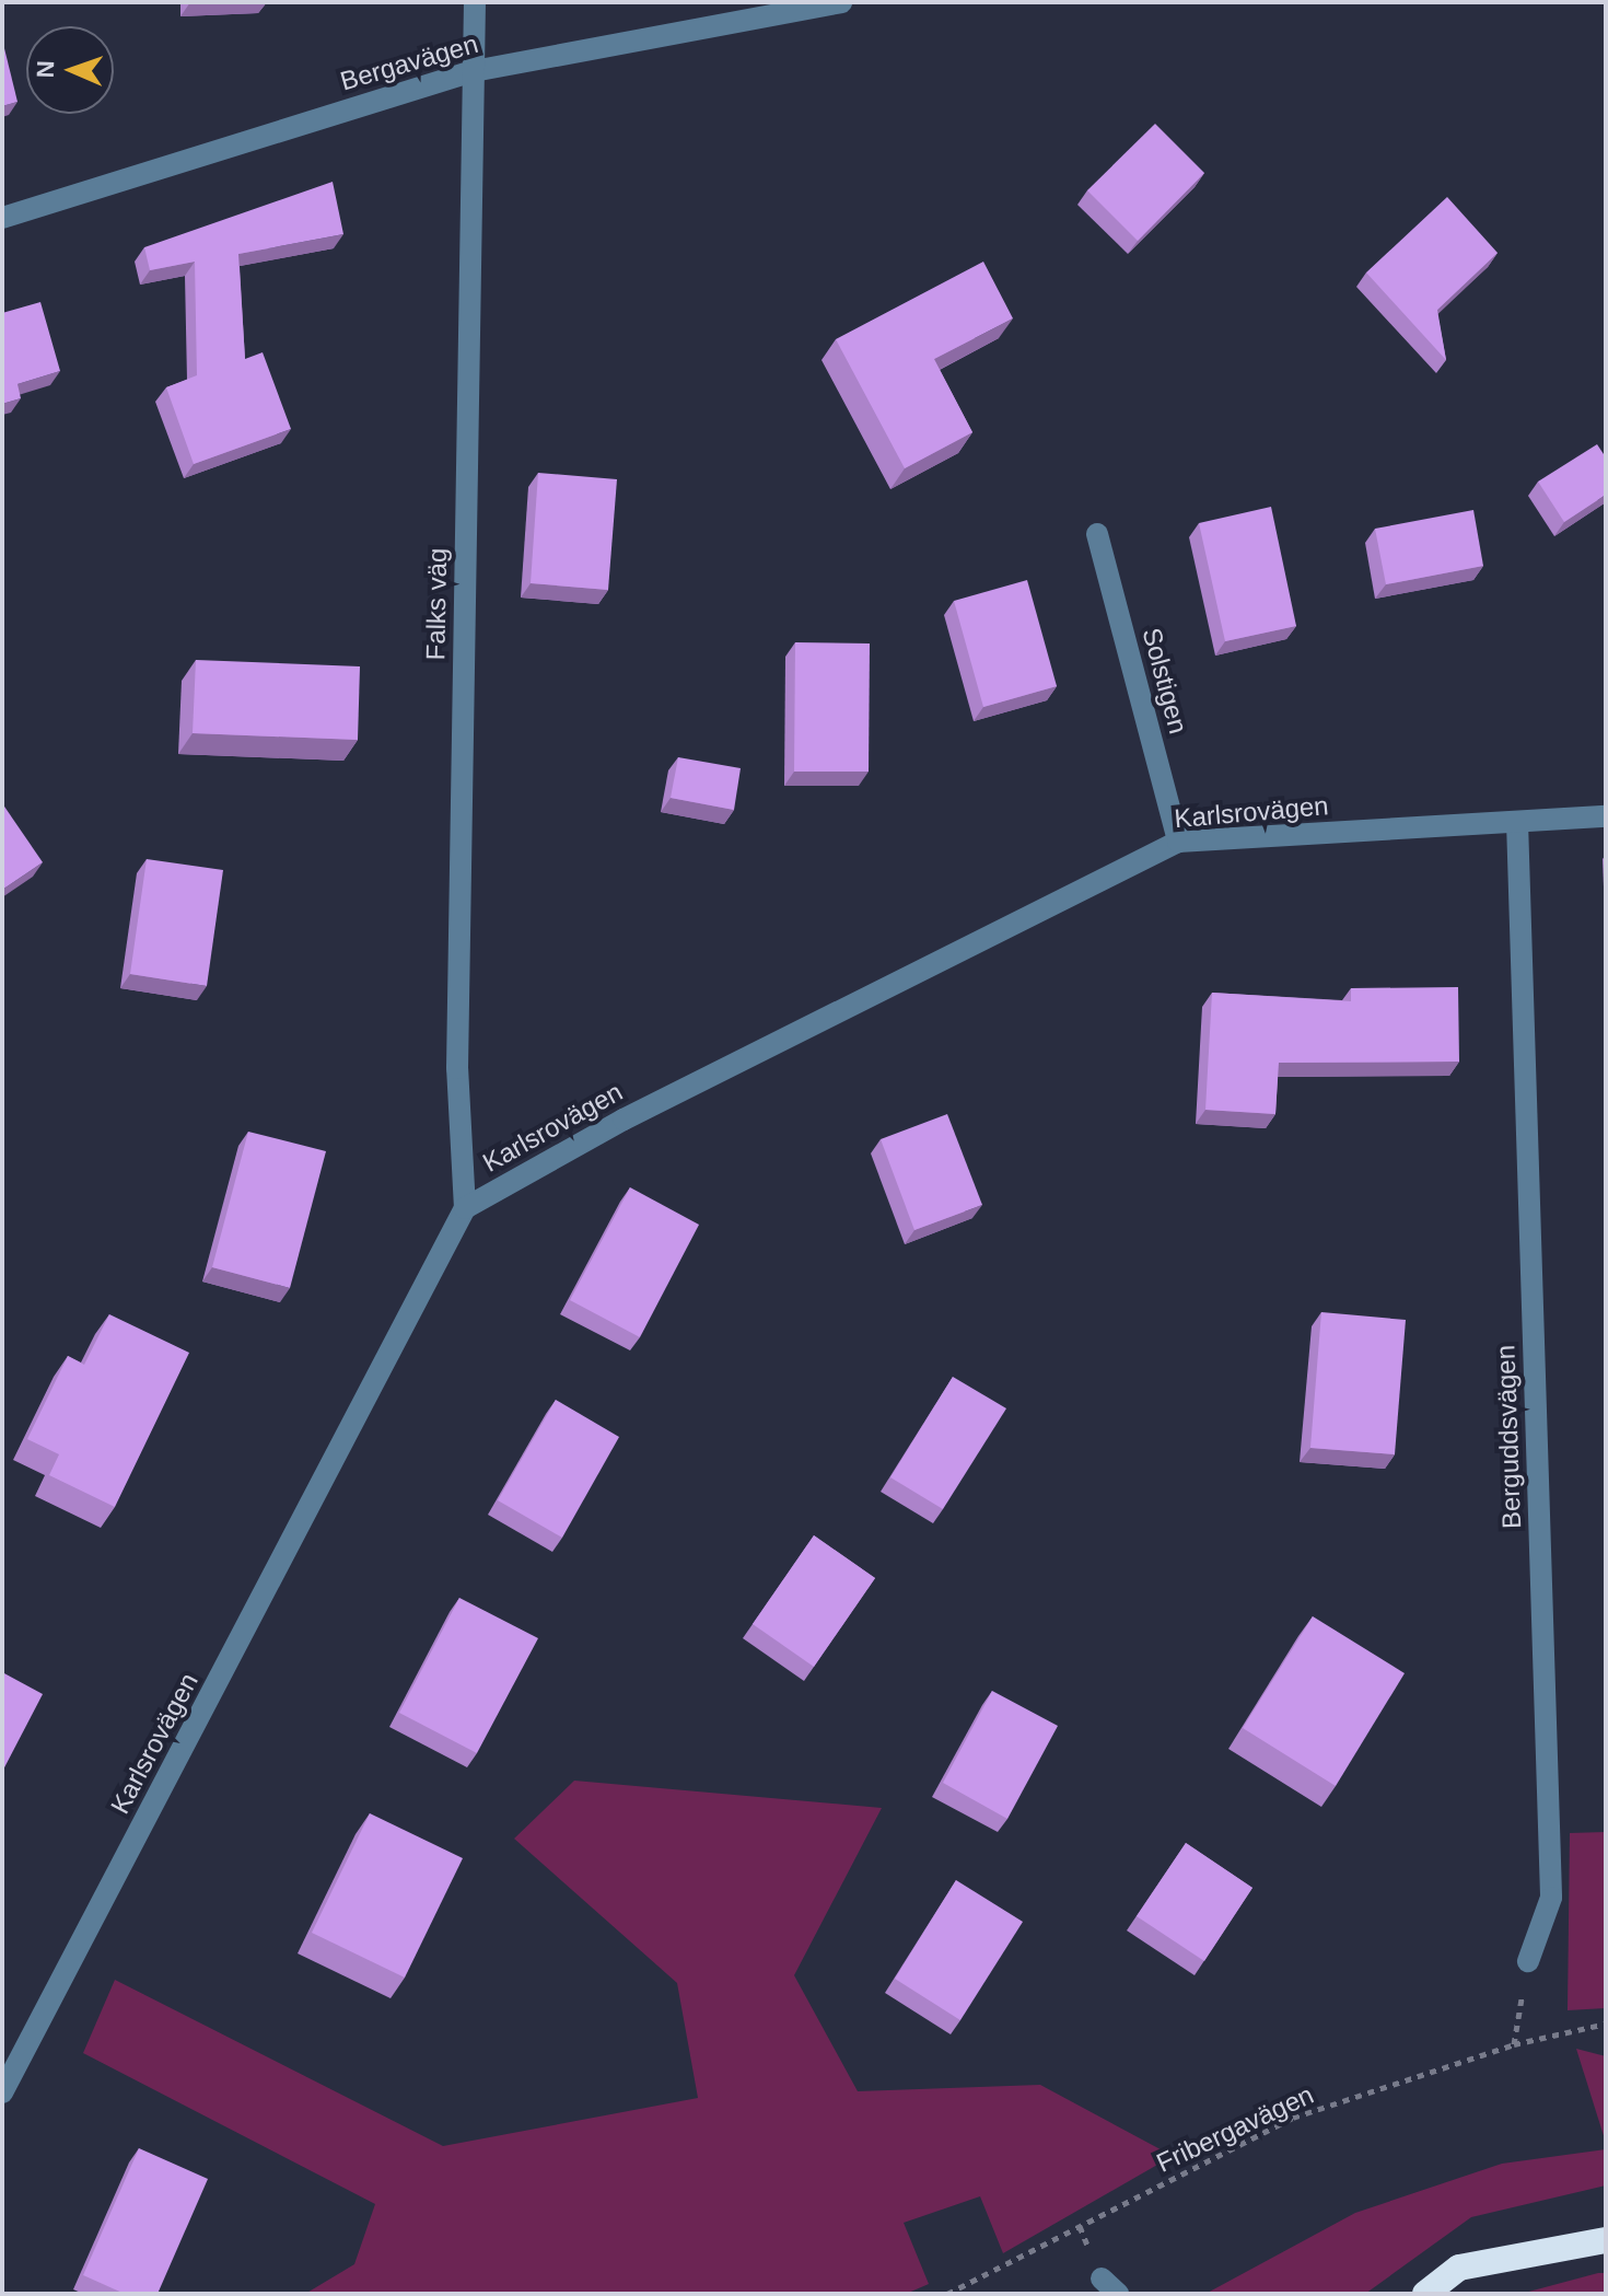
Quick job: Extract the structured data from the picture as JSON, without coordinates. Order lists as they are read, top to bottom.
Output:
{
  "streets": {
    "street": [
      "Bergavägen",
      "Falks väg",
      "Solstigen",
      "Karlsrovägen",
      "Berguddsvägen"
    ],
    "path": ["Fribergavägen"]
  },
  "crossings": [
    ["Bergavägen", "Falks väg"],
    ["Falks väg", "Karlsrovägen"],
    ["Solstigen", "Karlsrovägen"],
    ["Karlsrovägen", "Berguddsvägen"]
  ],
  "north": "left"
}
